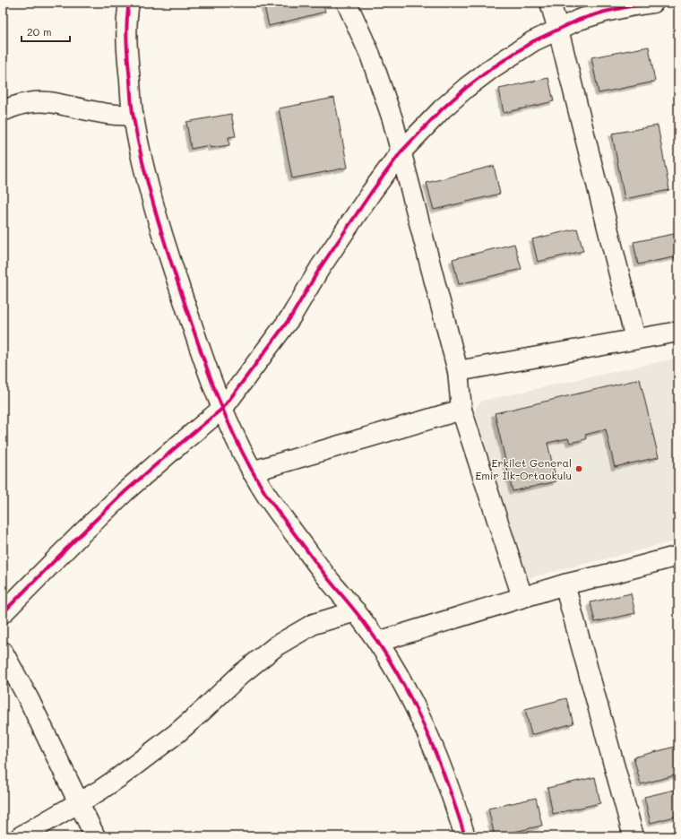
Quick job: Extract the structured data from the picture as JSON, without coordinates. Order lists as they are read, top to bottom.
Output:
{
  "places": ["Erkilet General Emir İlk-Ortaokulu"],
  "scale_bar": "20 m"
}
